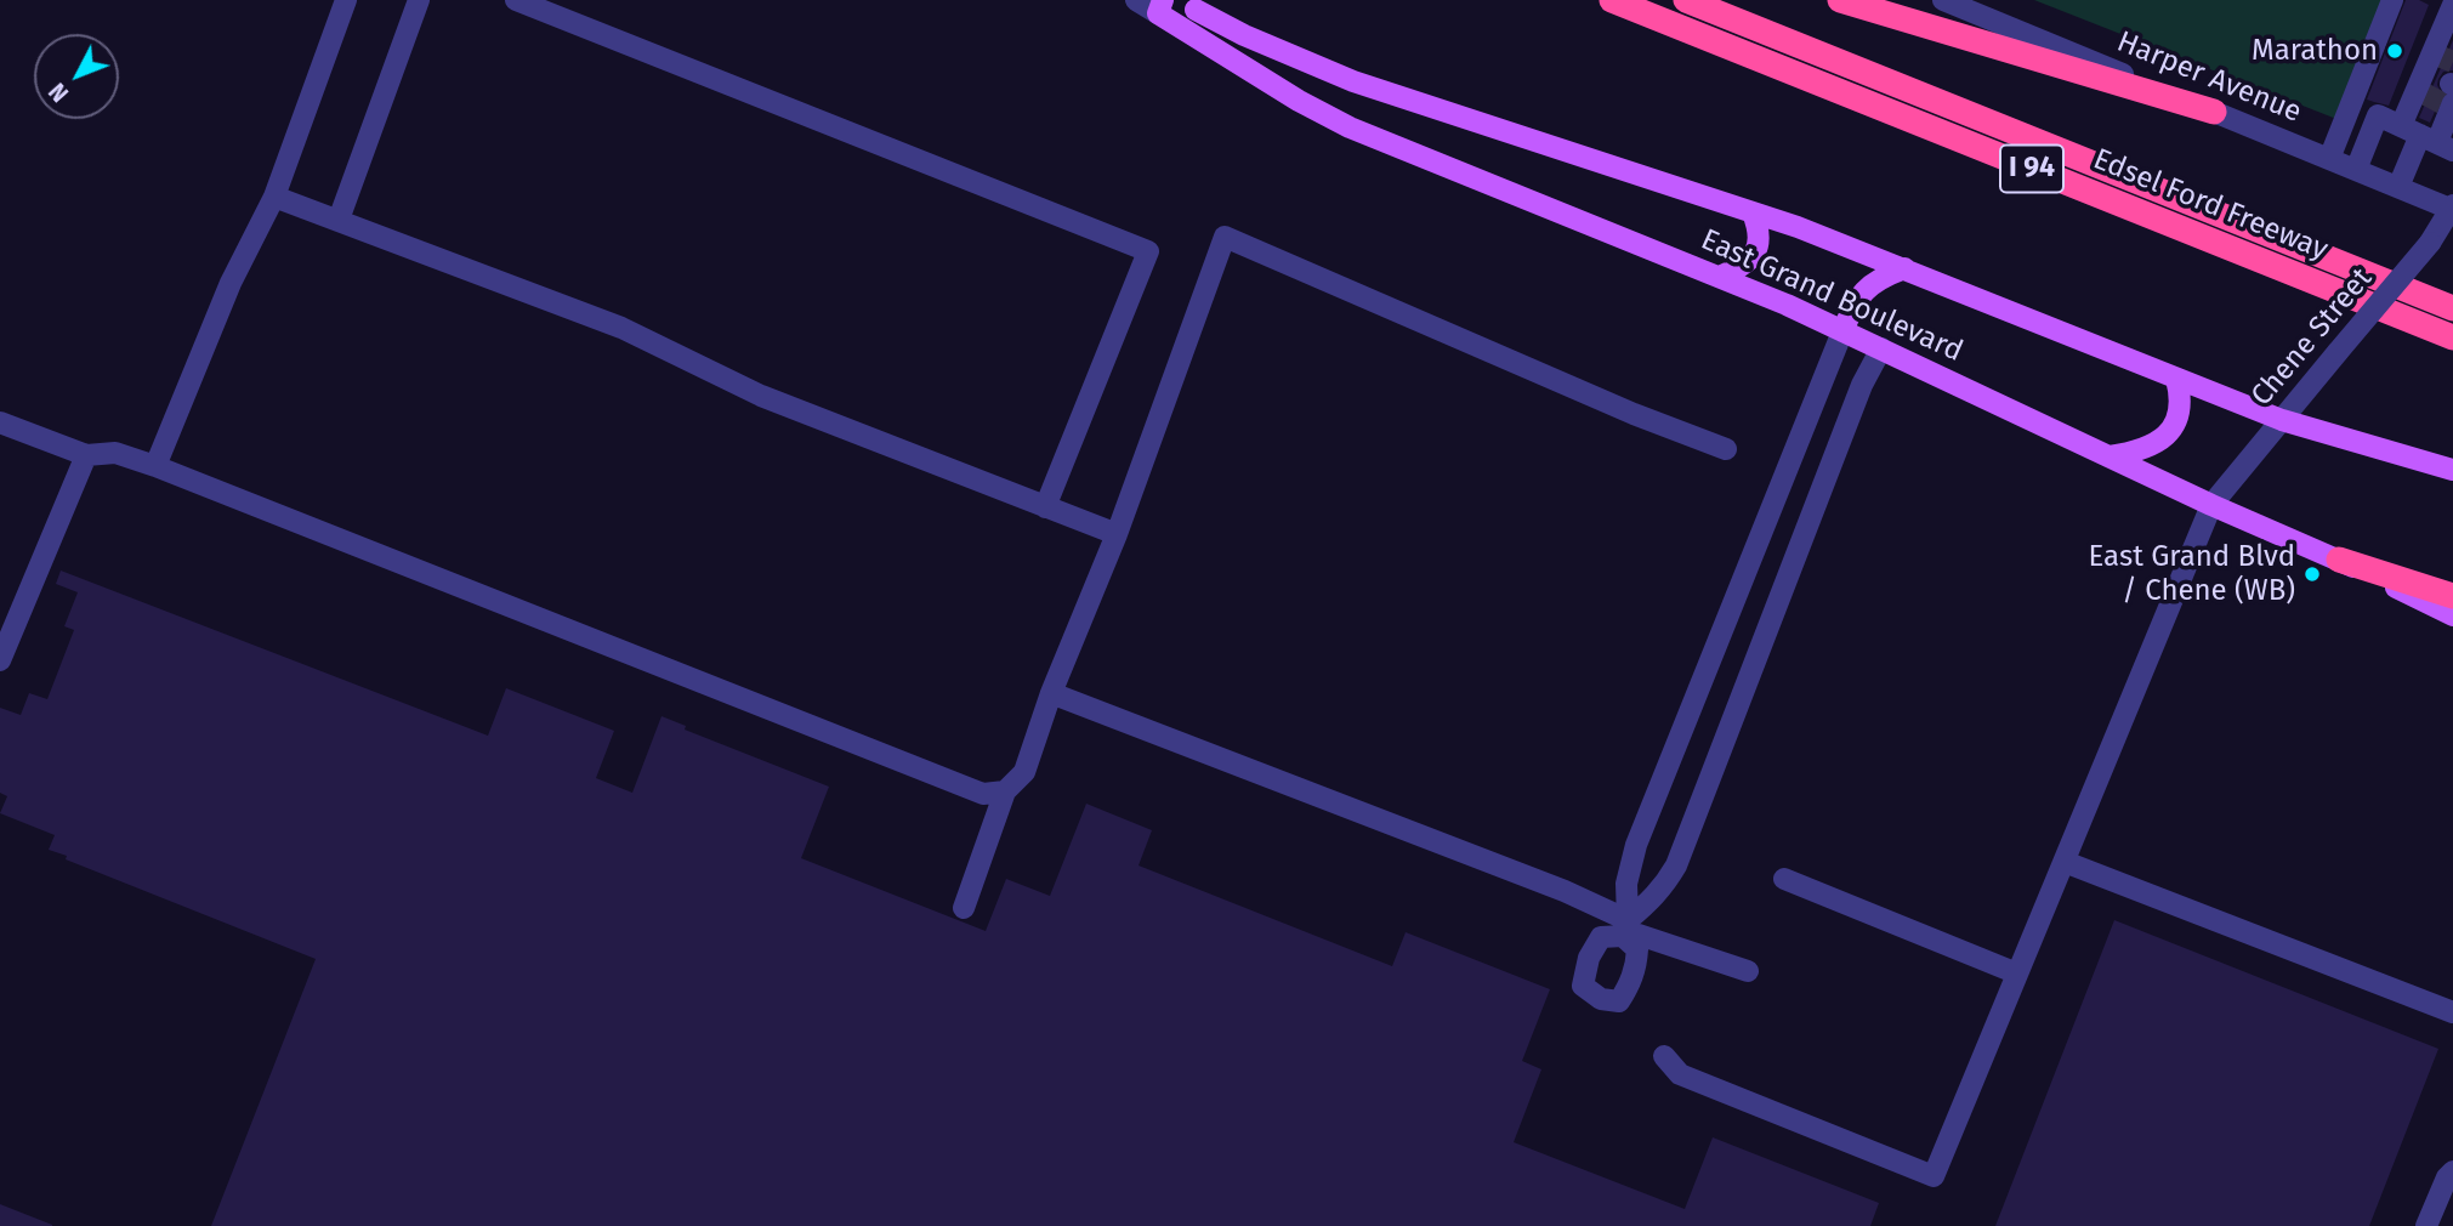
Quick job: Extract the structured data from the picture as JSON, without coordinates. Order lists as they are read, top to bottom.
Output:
{
  "streets": {
    "highway": ["I 94", "Edsel Ford Freeway"],
    "main road": ["East Grand Boulevard"],
    "street": ["Harper Avenue", "Chene Street"]
  },
  "crossings": [
    ["Harper Avenue", "Chene Street"],
    ["East Grand Boulevard", "Chene Street"]
  ],
  "places": ["Marathon", "East Grand Blvd / Chene (WB)"],
  "north": "bottom left"
}
